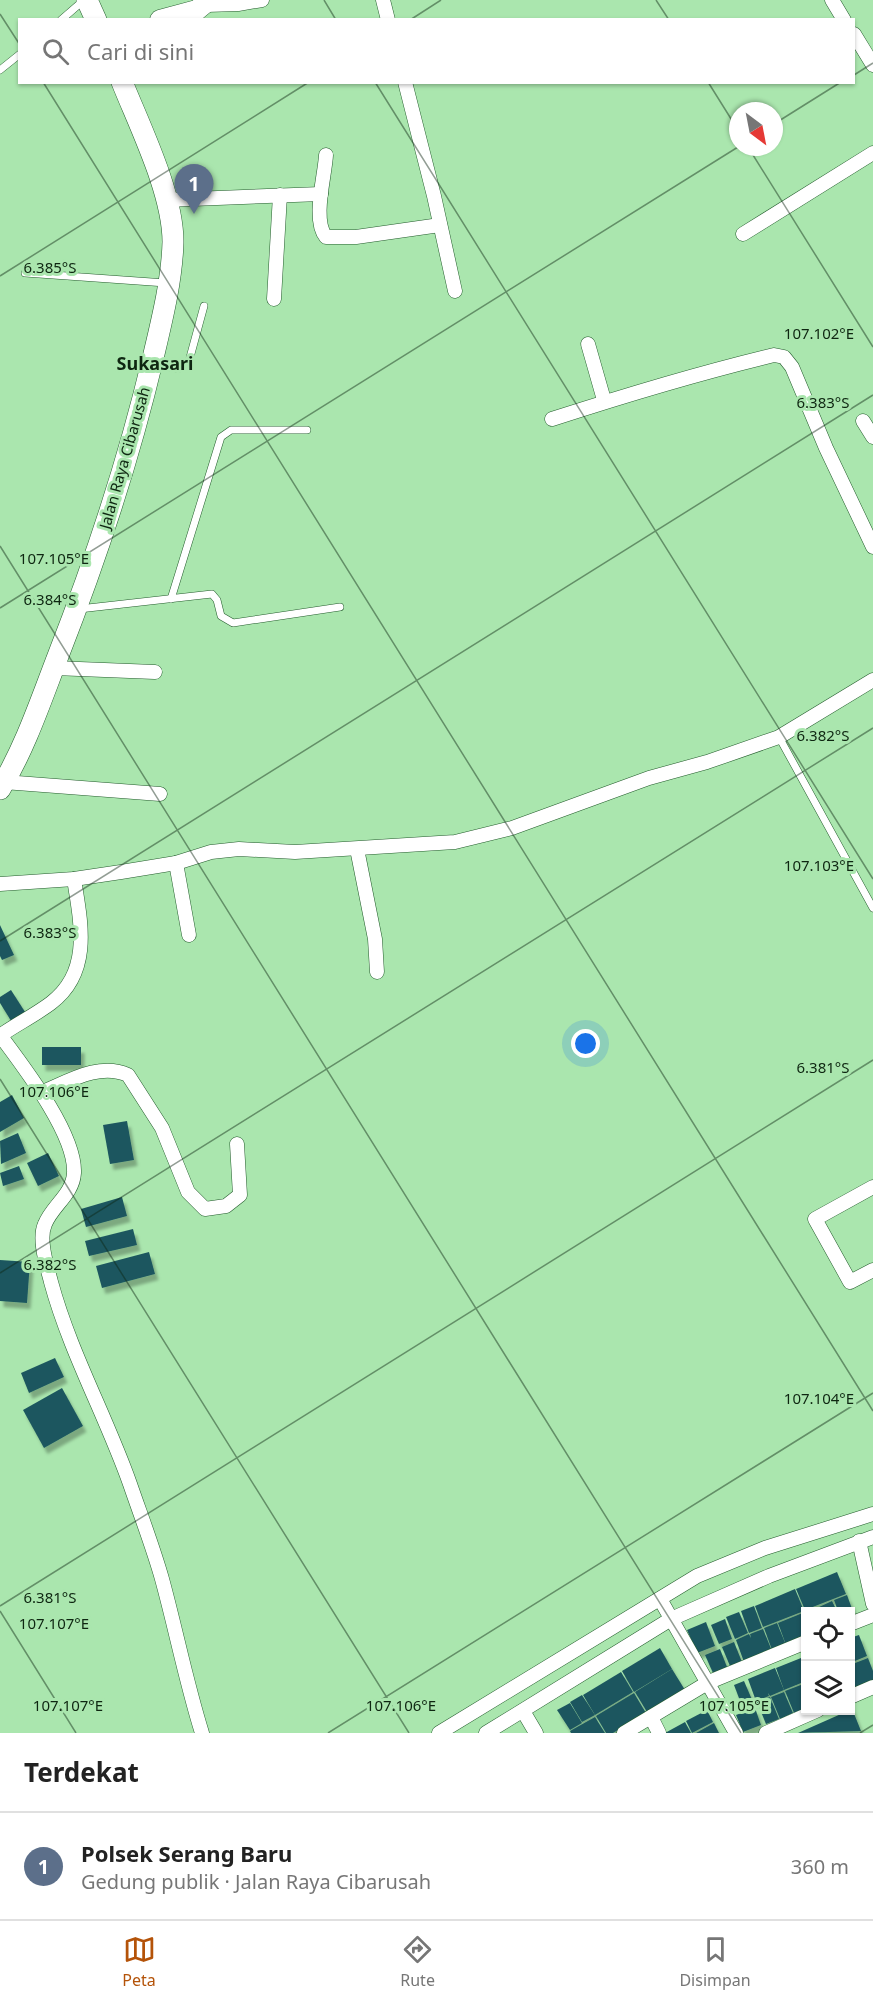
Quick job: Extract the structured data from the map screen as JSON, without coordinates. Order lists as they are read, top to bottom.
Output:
{
  "streets": {
    "main road": ["Jalan Raya Cibarusah"]
  },
  "districts": ["Sukasari"],
  "north": "bottom right",
  "page": {
    "search": "Cari di sini",
    "pins": "1",
    "heading": "Terdekat",
    "list": [
      {
        "mark": "1",
        "name": "Polsek Serang Baru",
        "note": "Gedung publik · Jalan Raya Cibarusah",
        "value": "360 m"
      }
    ],
    "nav": ["Peta", "Rute", "Disimpan"]
  },
  "coordinates": [
    "6.385°S",
    "107.102°E",
    "6.383°S",
    "107.105°E",
    "6.384°S",
    "6.382°S",
    "107.103°E",
    "6.381°S",
    "107.106°E",
    "107.104°E",
    "107.107°E"
  ]
}
